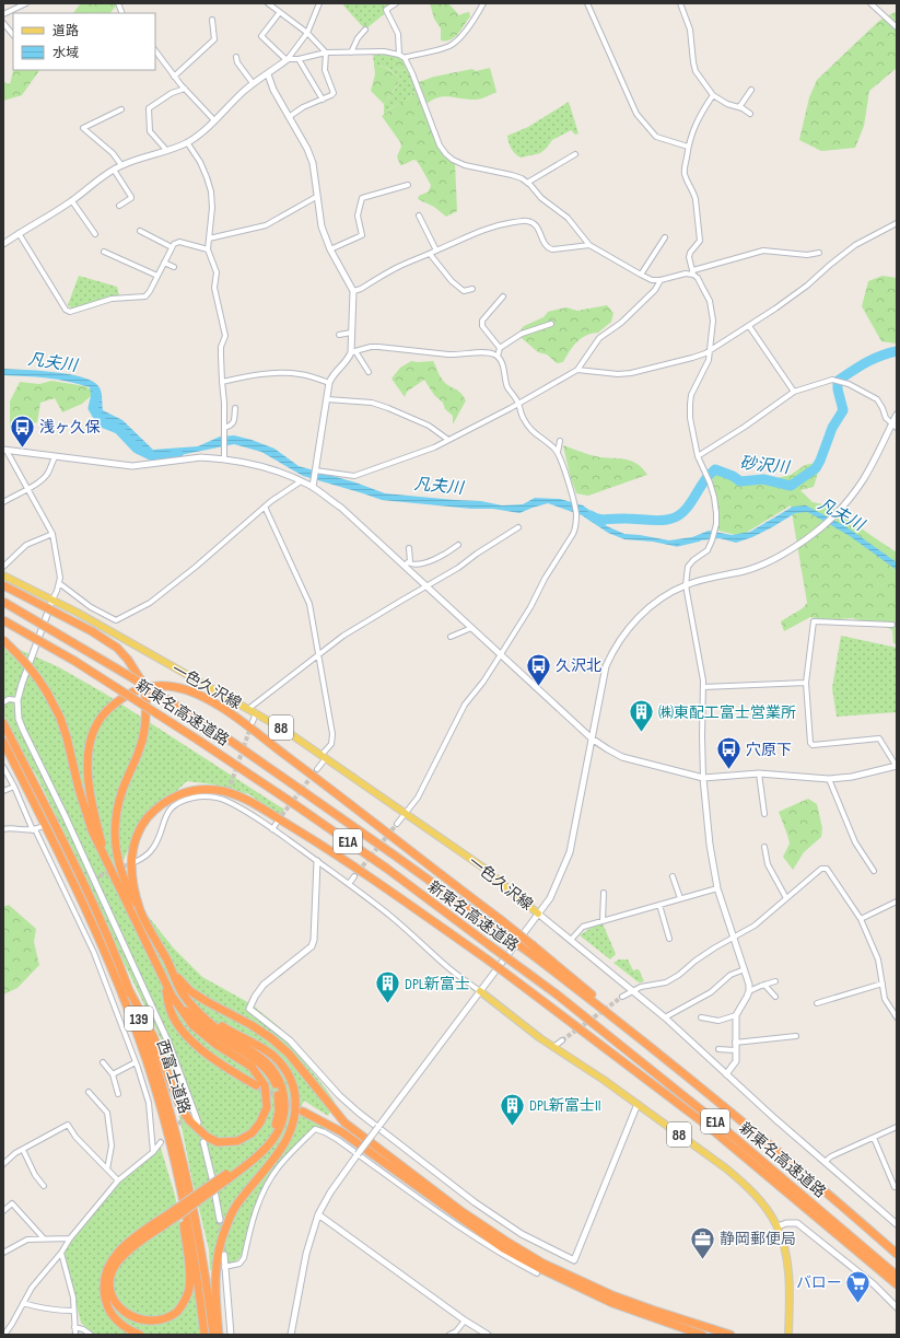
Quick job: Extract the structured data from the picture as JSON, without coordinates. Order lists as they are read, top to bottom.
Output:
{
  "streets": {
    "highway": [
      "新東名高速道路",
      "E1A",
      "139",
      "西富士道路"
    ],
    "main road": ["一色久沢線", "88"]
  },
  "crossings": [
    ["一色久沢線", "88"]
  ],
  "water": ["凡夫川", "砂沢川"],
  "places": {
    "bus stop": ["浅ヶ久保", "久沢北", "穴原下"],
    "building": ["㈱東配工富士営業所", "DPL新富士", "DPL新富士II"],
    "office": ["静岡郵便局"],
    "supermarket": ["バロー"]
  },
  "legend": ["道路", "水域"]
}
